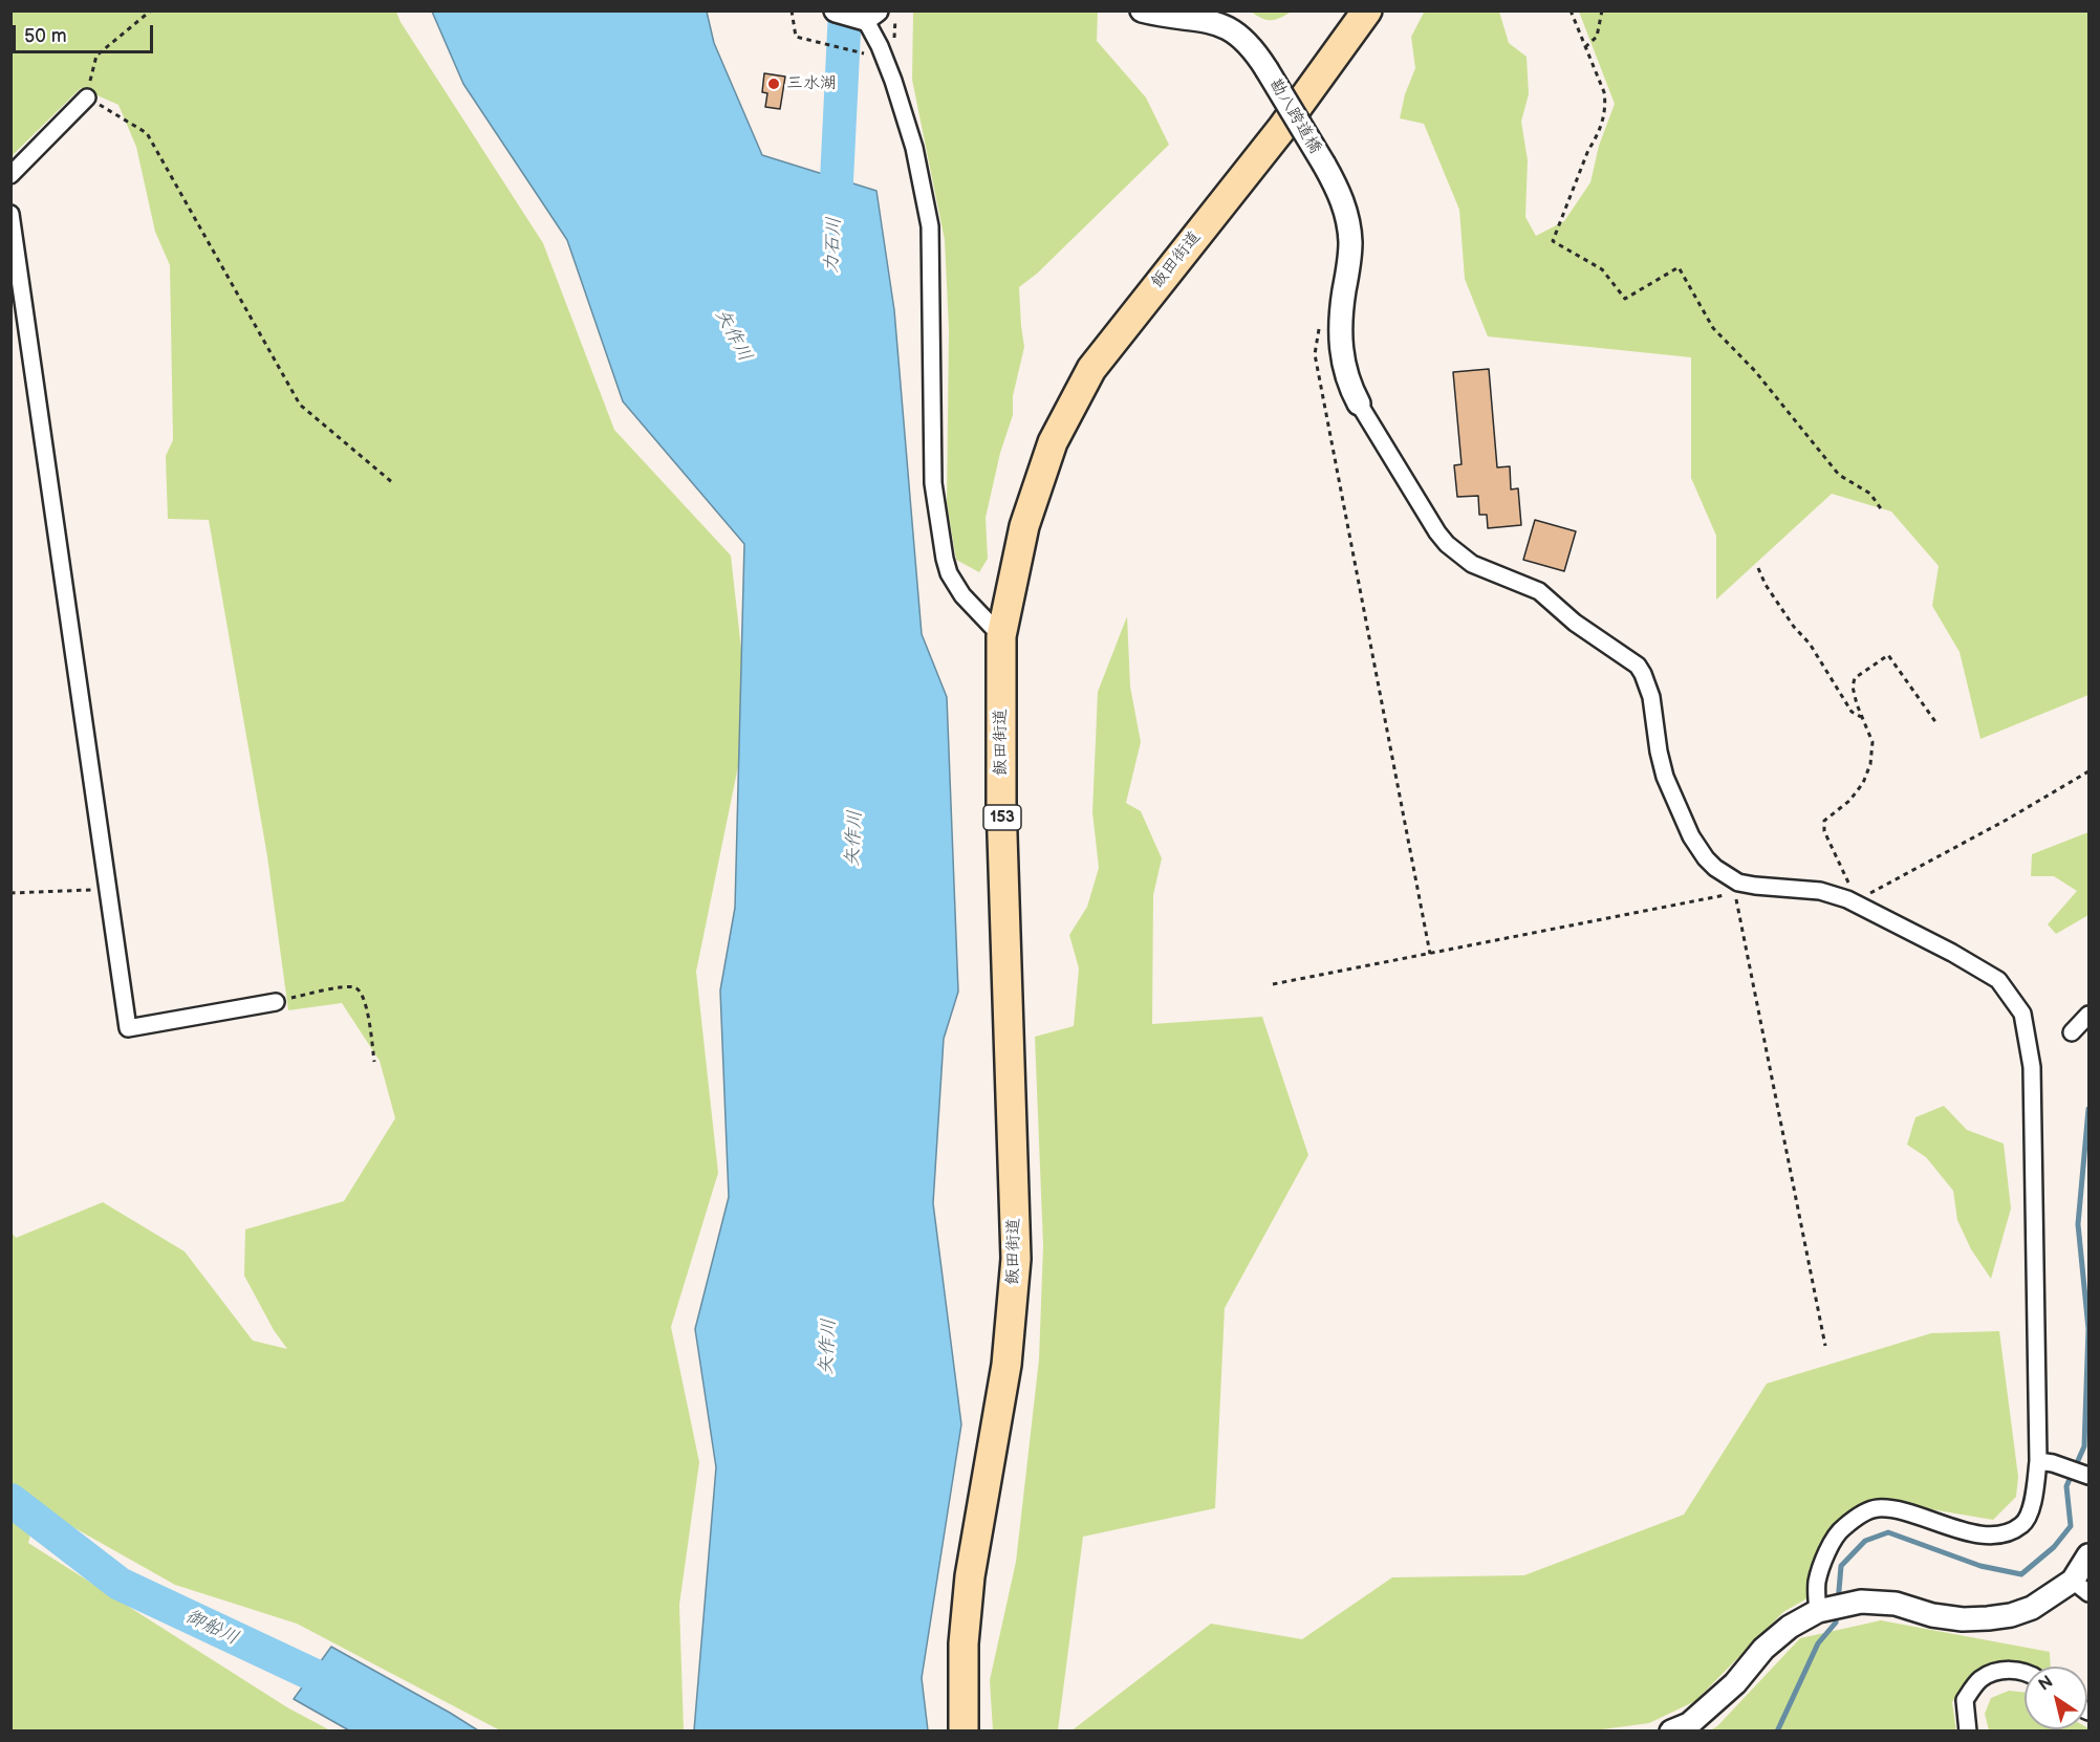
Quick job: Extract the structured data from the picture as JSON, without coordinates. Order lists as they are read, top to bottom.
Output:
{
  "streets": {
    "highway": ["飯田街道", "153"],
    "street": ["勘八跨道橋"]
  },
  "water": ["力石川", "矢作川", "御船川"],
  "places": ["三水湖"],
  "scale_bar": "50 m",
  "north": "top left"
}
